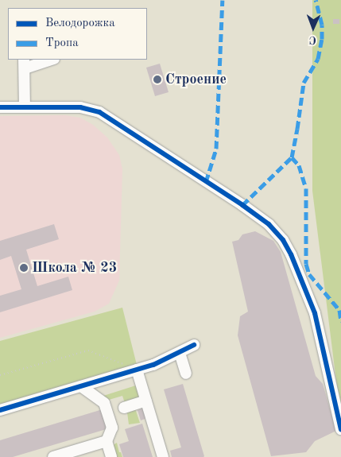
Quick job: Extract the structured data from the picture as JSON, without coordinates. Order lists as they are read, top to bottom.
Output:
{
  "places": ["Строение", "Школа № 23"],
  "legend": ["Велодорожка", "Тропа"],
  "north": "bottom"
}
